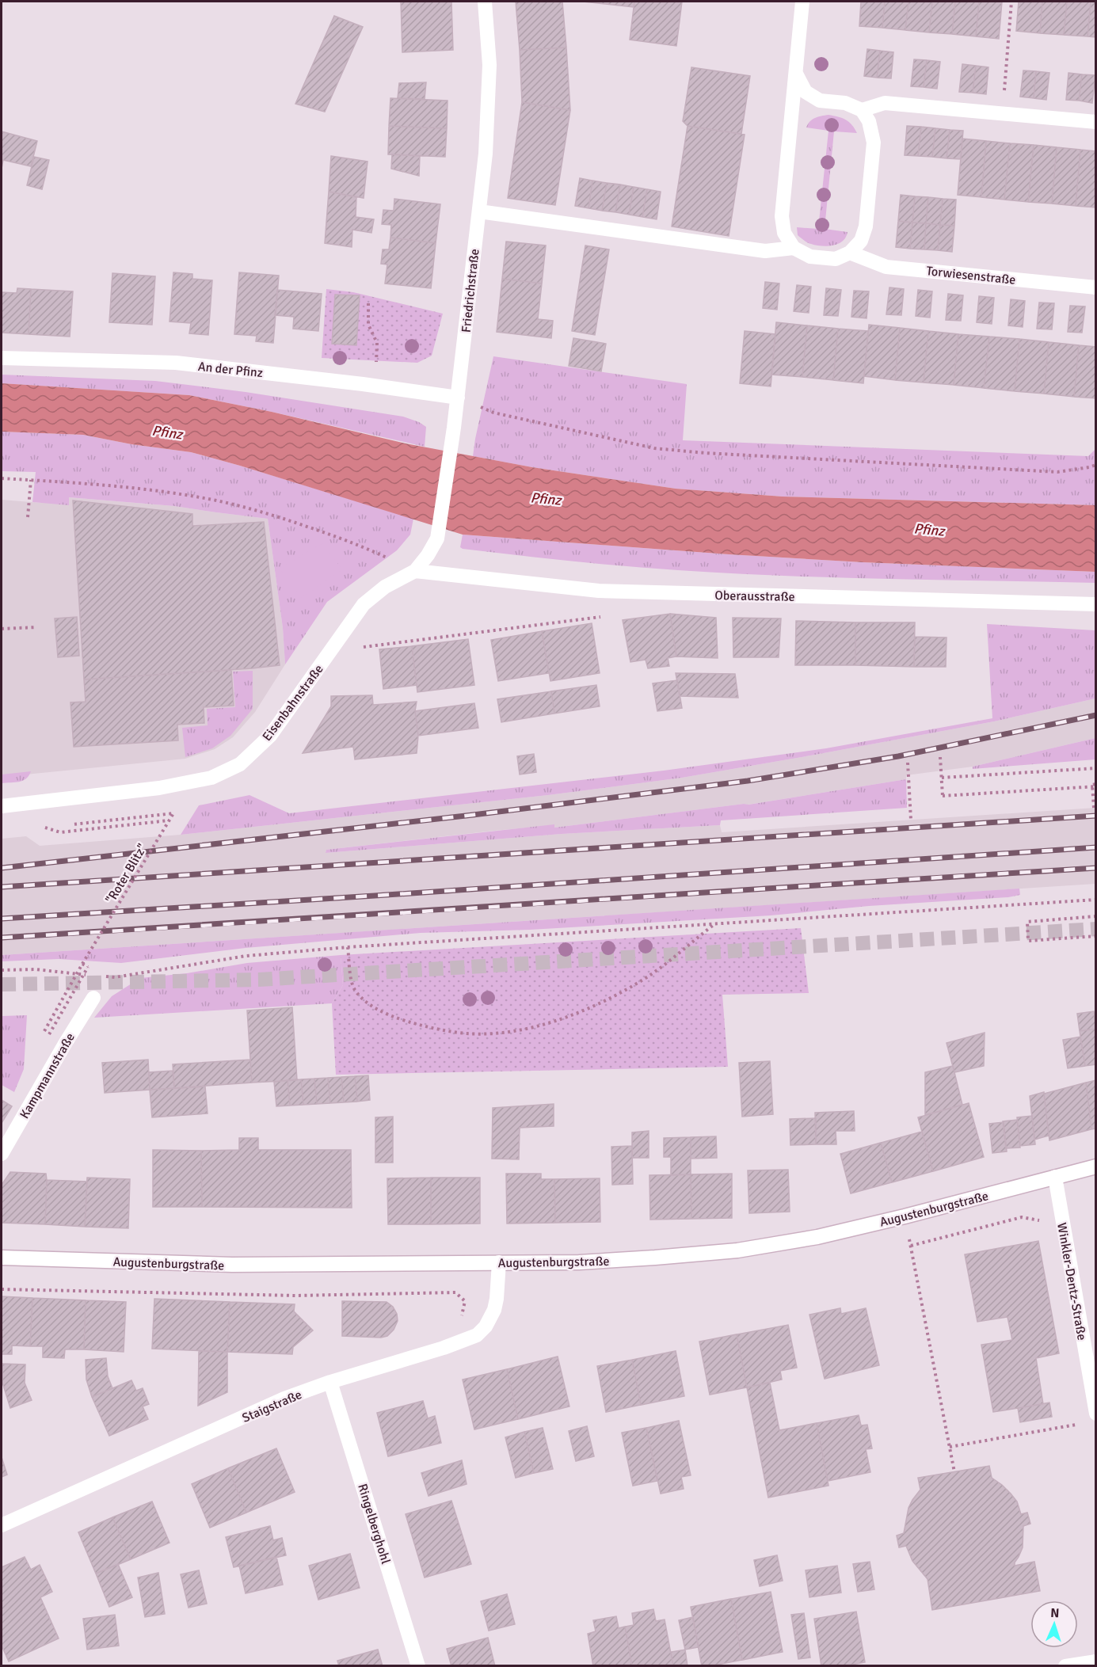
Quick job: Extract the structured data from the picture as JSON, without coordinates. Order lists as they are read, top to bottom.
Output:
{
  "streets": {
    "street": [
      "Torwiesenstraße",
      "Friedrichstraße",
      "An der Pfinz",
      "Oberausstraße",
      "Eisenbahnstraße",
      "Kampmannstraße",
      "Augustenburgstraße",
      "Winkler-Dentz-Straße",
      "Staigstraße",
      "Ringelberghohl"
    ],
    "path": ["\"Roter Blitz\""]
  },
  "crossings": [
    ["Friedrichstraße", "An der Pfinz"],
    ["Friedrichstraße", "Oberausstraße"],
    ["Friedrichstraße", "Eisenbahnstraße"],
    ["Oberausstraße", "Eisenbahnstraße"],
    ["Augustenburgstraße", "Winkler-Dentz-Straße"],
    ["Augustenburgstraße", "Staigstraße"],
    ["Staigstraße", "Ringelberghohl"]
  ],
  "water": ["Pfinz"],
  "north": "top"
}
